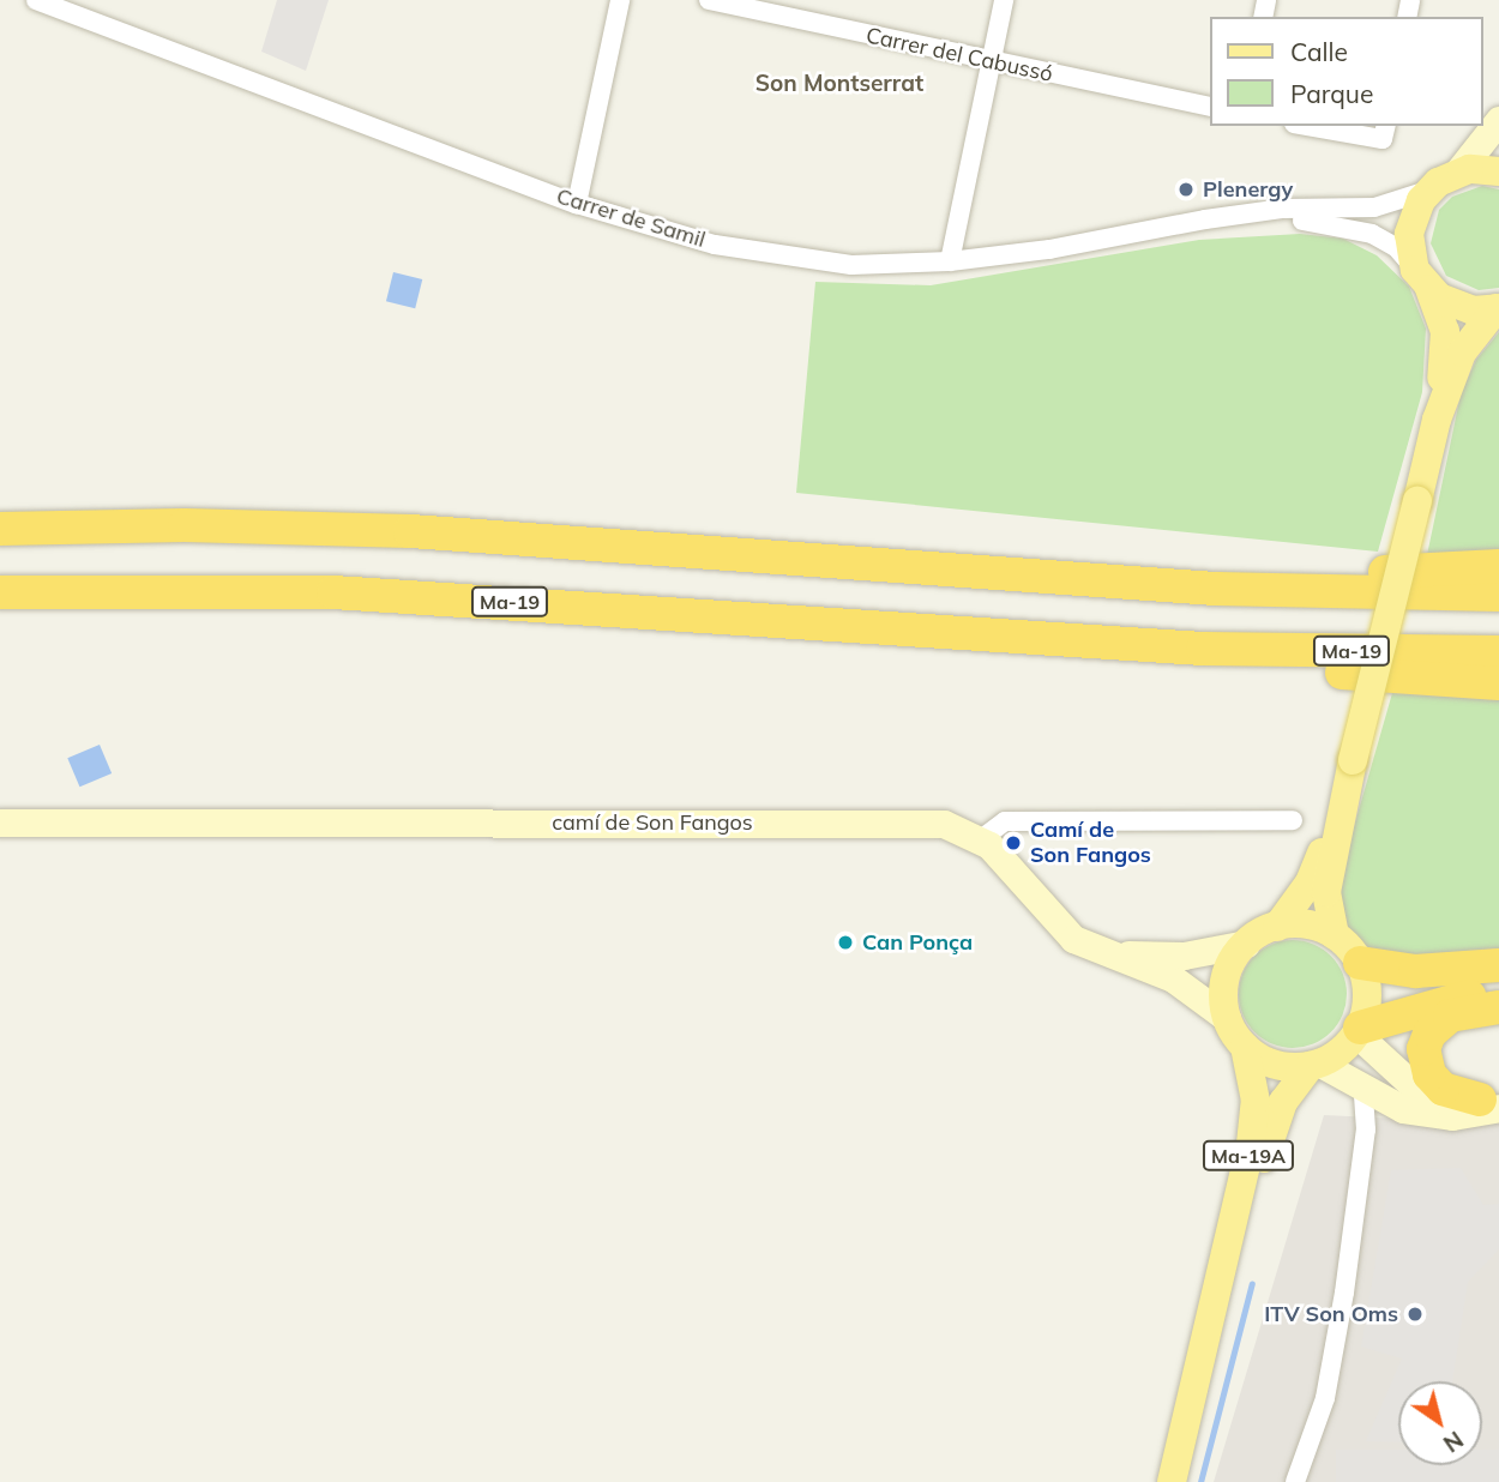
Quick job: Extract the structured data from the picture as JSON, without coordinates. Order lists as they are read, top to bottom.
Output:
{
  "streets": {
    "highway": ["Ma-19"],
    "main road": ["Ma-19A"],
    "street": ["Carrer del Cabussó", "Carrer de Samil", "camí de Son Fangos"]
  },
  "districts": ["Son Montserrat"],
  "places": [
    "Plenergy",
    "Camí de Son Fangos",
    "Can Ponça",
    "ITV Son Oms"
  ],
  "legend": ["Calle", "Parque"],
  "north": "bottom right"
}
